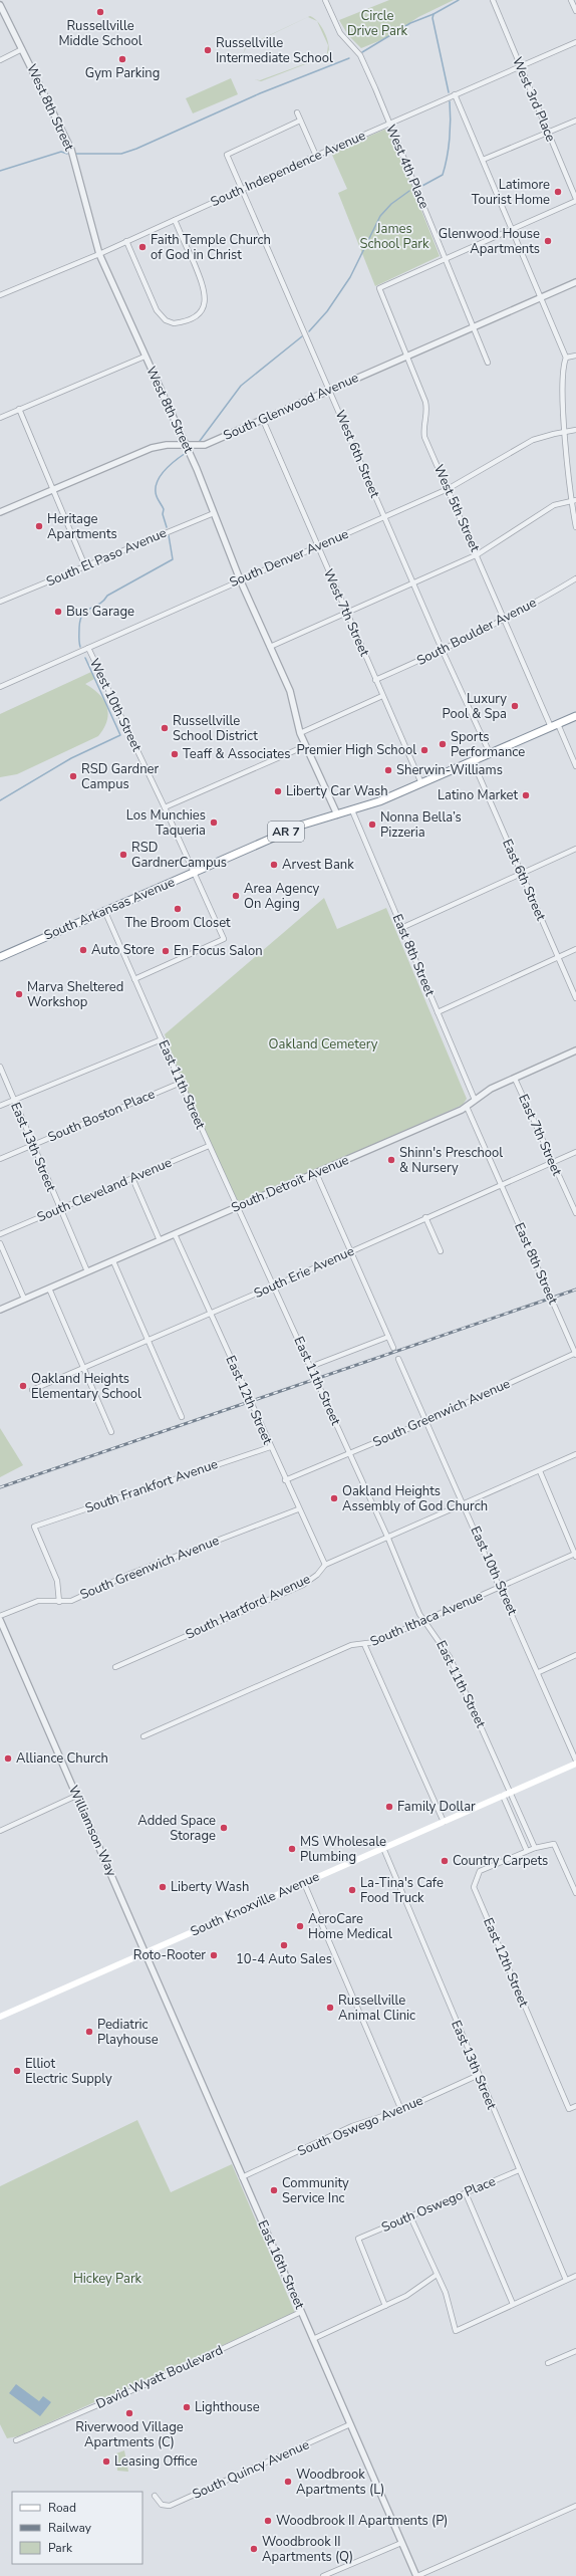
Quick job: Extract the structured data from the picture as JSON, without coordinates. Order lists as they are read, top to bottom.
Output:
{
  "streets": {
    "highway": ["AR 7", "South Arkansas Avenue"],
    "main road": ["South Knoxville Avenue"],
    "street": [
      "West 3rd Place",
      "West 8th Street",
      "West 4th Place",
      "South Independence Avenue",
      "South Glenwood Avenue",
      "West 6th Street",
      "West 5th Street",
      "South El Paso Avenue",
      "South Denver Avenue",
      "West 7th Street",
      "South Boulder Avenue",
      "West 10th Street",
      "East 6th Street",
      "East 8th Street",
      "East 11th Street",
      "South Boston Place",
      "East 7th Street",
      "East 13th Street",
      "South Detroit Avenue",
      "South Cleveland Avenue",
      "South Erie Avenue",
      "East 12th Street",
      "South Greenwich Avenue",
      "South Frankfort Avenue",
      "East 10th Street",
      "South Hartford Avenue",
      "South Ithaca Avenue",
      "Williamson Way",
      "South Oswego Avenue",
      "South Oswego Place",
      "East 16th Street",
      "David Wyatt Boulevard",
      "South Quincy Avenue"
    ]
  },
  "crossings": [
    ["West 3rd Place", "South Independence Avenue"],
    ["West 8th Street", "South Independence Avenue"],
    ["West 8th Street", "South Glenwood Avenue"],
    ["West 8th Street", "South El Paso Avenue"],
    ["West 8th Street", "South Denver Avenue"],
    ["West 8th Street", "South Arkansas Avenue"],
    ["West 4th Place", "South Independence Avenue"],
    ["West 4th Place", "South Glenwood Avenue"],
    ["West 4th Place", "West 5th Street"],
    ["South Independence Avenue", "West 6th Street"],
    ["South Glenwood Avenue", "West 6th Street"],
    ["South Glenwood Avenue", "West 5th Street"],
    ["South Glenwood Avenue", "West 7th Street"],
    ["West 6th Street", "South Denver Avenue"],
    ["West 6th Street", "South Boulder Avenue"],
    ["West 6th Street", "South Arkansas Avenue"],
    ["West 5th Street", "South Denver Avenue"],
    ["West 5th Street", "South Boulder Avenue"],
    ["West 5th Street", "South Arkansas Avenue"],
    ["South Denver Avenue", "West 7th Street"],
    ["South Denver Avenue", "West 10th Street"],
    ["West 7th Street", "South Boulder Avenue"],
    ["West 7th Street", "South Arkansas Avenue"],
    ["West 10th Street", "South Arkansas Avenue"],
    ["East 6th Street", "South Arkansas Avenue"],
    ["South Arkansas Avenue", "East 8th Street"],
    ["South Arkansas Avenue", "East 11th Street"],
    ["East 8th Street", "South Detroit Avenue"],
    ["East 8th Street", "South Erie Avenue"],
    ["East 8th Street", "South Greenwich Avenue"],
    ["East 11th Street", "South Boston Place"],
    ["East 11th Street", "South Detroit Avenue"],
    ["East 11th Street", "South Cleveland Avenue"],
    ["East 11th Street", "South Erie Avenue"],
    ["East 11th Street", "East 12th Street"],
    ["East 11th Street", "South Greenwich Avenue"],
    ["East 11th Street", "South Hartford Avenue"],
    ["East 11th Street", "South Ithaca Avenue"],
    ["East 11th Street", "South Knoxville Avenue"],
    ["South Boston Place", "East 13th Street"],
    ["East 7th Street", "South Detroit Avenue"],
    ["East 7th Street", "South Erie Avenue"],
    ["East 13th Street", "South Detroit Avenue"],
    ["East 13th Street", "South Cleveland Avenue"],
    ["East 13th Street", "South Knoxville Avenue"],
    ["East 13th Street", "South Oswego Avenue"],
    ["East 13th Street", "South Oswego Place"],
    ["South Detroit Avenue", "East 12th Street"],
    ["South Erie Avenue", "East 12th Street"],
    ["East 12th Street", "South Greenwich Avenue"],
    ["East 12th Street", "South Frankfort Avenue"],
    ["East 12th Street", "South Hartford Avenue"],
    ["South Greenwich Avenue", "South Frankfort Avenue"],
    ["South Greenwich Avenue", "East 10th Street"],
    ["East 10th Street", "South Hartford Avenue"],
    ["East 10th Street", "South Ithaca Avenue"],
    ["East 10th Street", "South Knoxville Avenue"],
    ["Williamson Way", "South Knoxville Avenue"],
    ["Williamson Way", "East 16th Street"],
    ["South Knoxville Avenue", "East 16th Street"],
    ["South Oswego Avenue", "East 16th Street"],
    ["East 16th Street", "David Wyatt Boulevard"],
    ["East 16th Street", "South Quincy Avenue"]
  ],
  "parks": [
    "Circle Drive Park",
    "James School Park",
    "Oakland Cemetery",
    "Hickey Park"
  ],
  "places": [
    "Russellville Middle School",
    "Russellville Intermediate School",
    "Gym Parking",
    "Latimore Tourist Home",
    "Glenwood House Apartments",
    "Faith Temple Church of God in Christ",
    "Heritage Apartments",
    "Bus Garage",
    "Luxury Pool & Spa",
    "Russellville School District",
    "Sports Performance",
    "Premier High School",
    "Teaff & Associates",
    "Sherwin-Williams",
    "RSD Gardner Campus",
    "Liberty Car Wash",
    "Latino Market",
    "Los Munchies Taqueria",
    "Nonna Bella’s Pizzeria",
    "RSD GardnerCampus",
    "Arvest Bank",
    "Area Agency On Aging",
    "The Broom Closet",
    "Auto Store",
    "En Focus Salon",
    "Marva Sheltered Workshop",
    "Shinn's Preschool & Nursery",
    "Oakland Heights Elementary School",
    "Oakland Heights Assembly of God Church",
    "Alliance Church",
    "Family Dollar",
    "Added Space Storage",
    "MS Wholesale Plumbing",
    "Country Carpets",
    "Liberty Wash",
    "La-Tina's Cafe Food Truck",
    "AeroCare Home Medical",
    "10-4 Auto Sales",
    "Roto-Rooter",
    "Russellville Animal Clinic",
    "Pediatric Playhouse",
    "Elliot Electric Supply",
    "Community Service Inc",
    "Lighthouse",
    "Riverwood Village Apartments (C)",
    "Leasing Office",
    "Woodbrook Apartments (L)",
    "Woodbrook II Apartments (P)",
    "Woodbrook II Apartments (Q)"
  ],
  "legend": ["Road", "Railway", "Park"]
}
